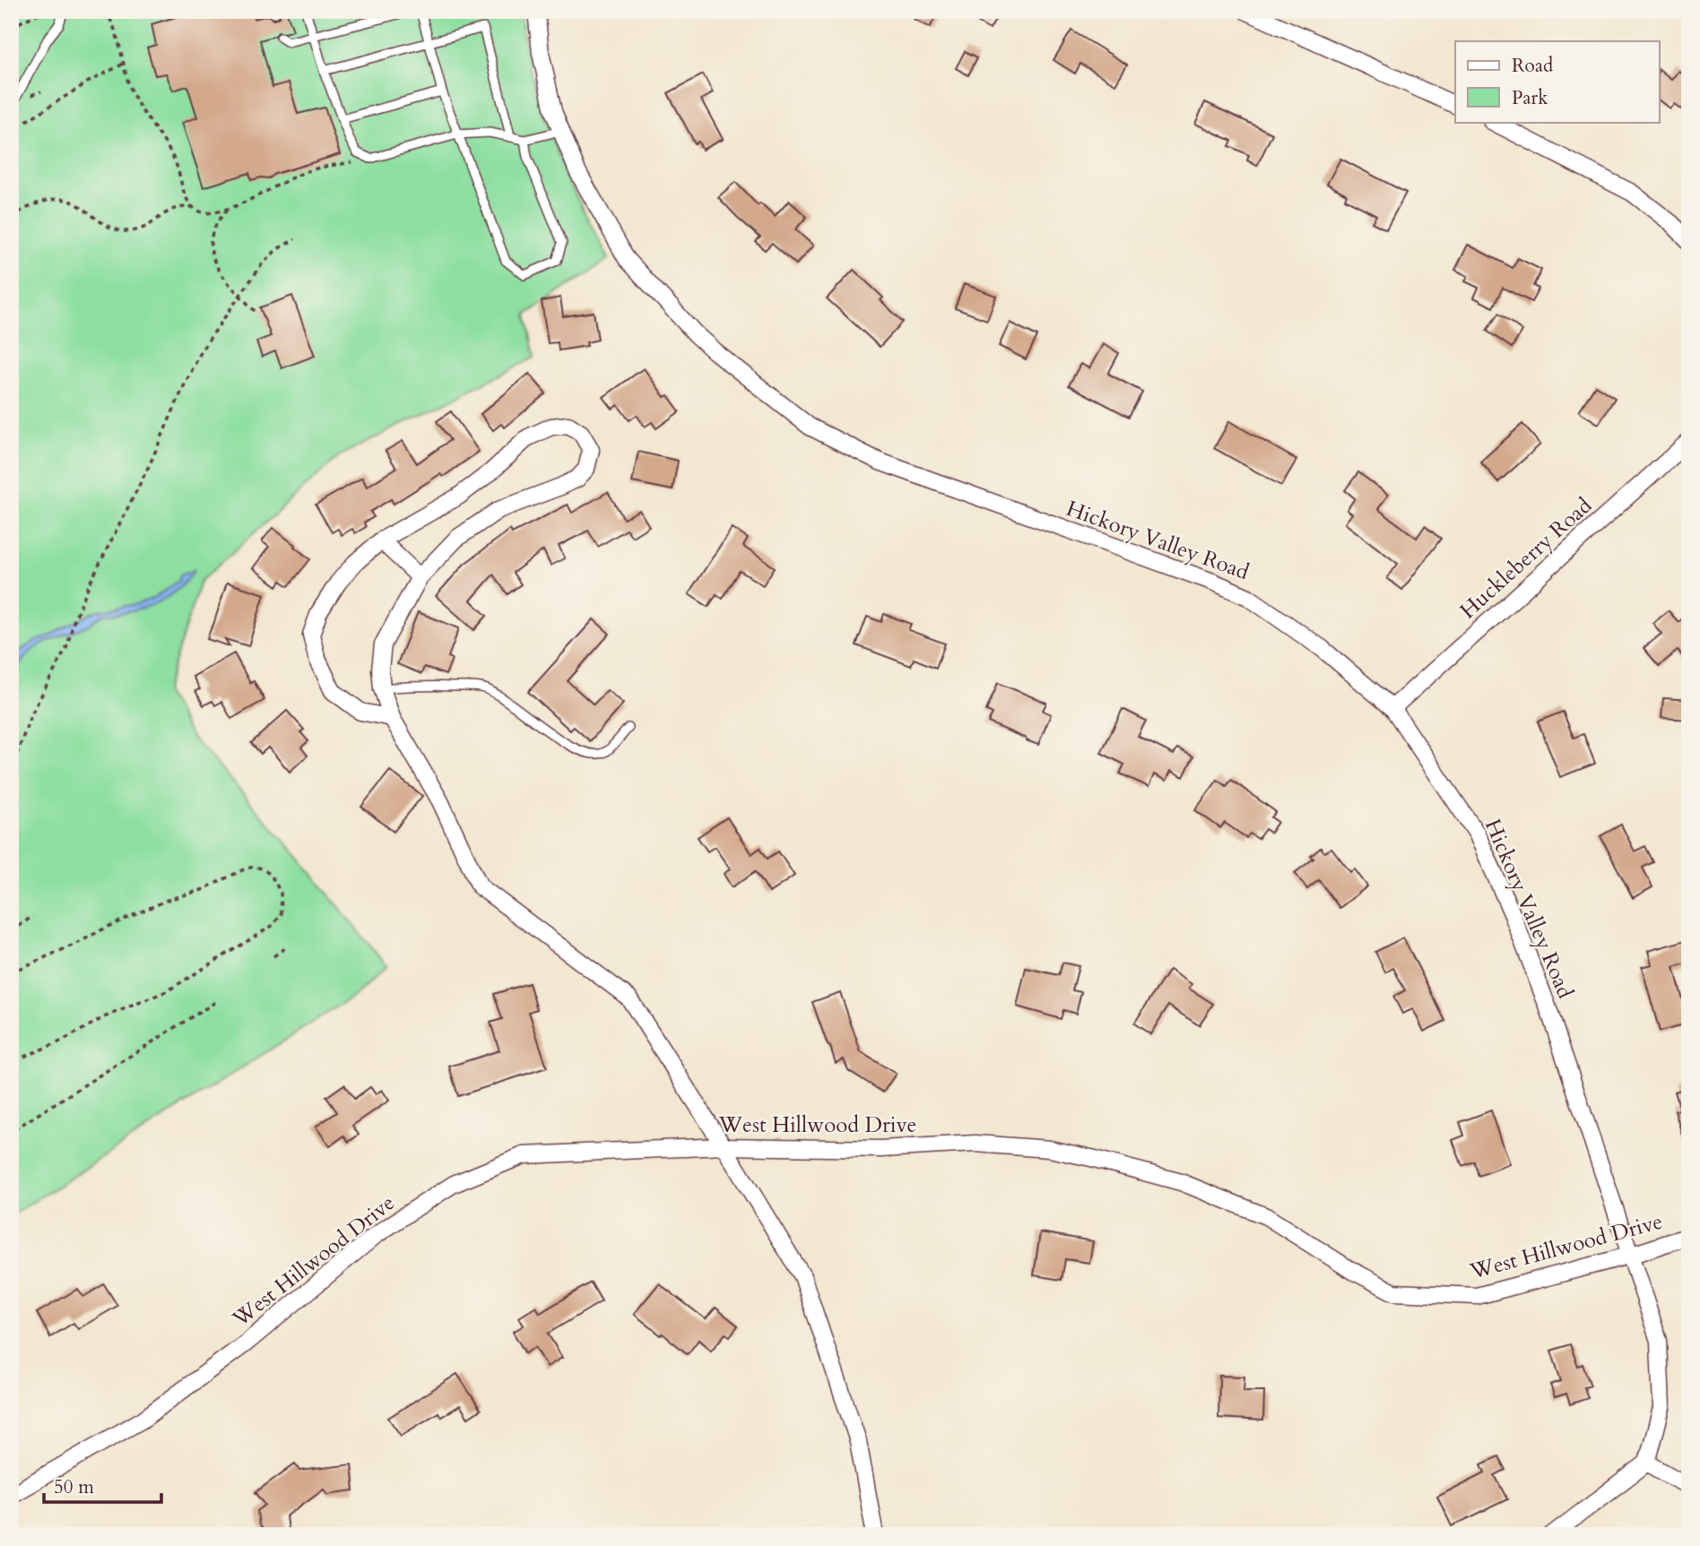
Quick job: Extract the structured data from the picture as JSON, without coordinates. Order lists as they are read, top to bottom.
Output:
{
  "streets": {
    "street": ["Hickory Valley Road", "Huckleberry Road", "West Hillwood Drive"]
  },
  "crossings": [
    ["Hickory Valley Road", "Huckleberry Road"],
    ["Hickory Valley Road", "West Hillwood Drive"]
  ],
  "legend": ["Road", "Park"],
  "scale_bar": "50 m"
}
